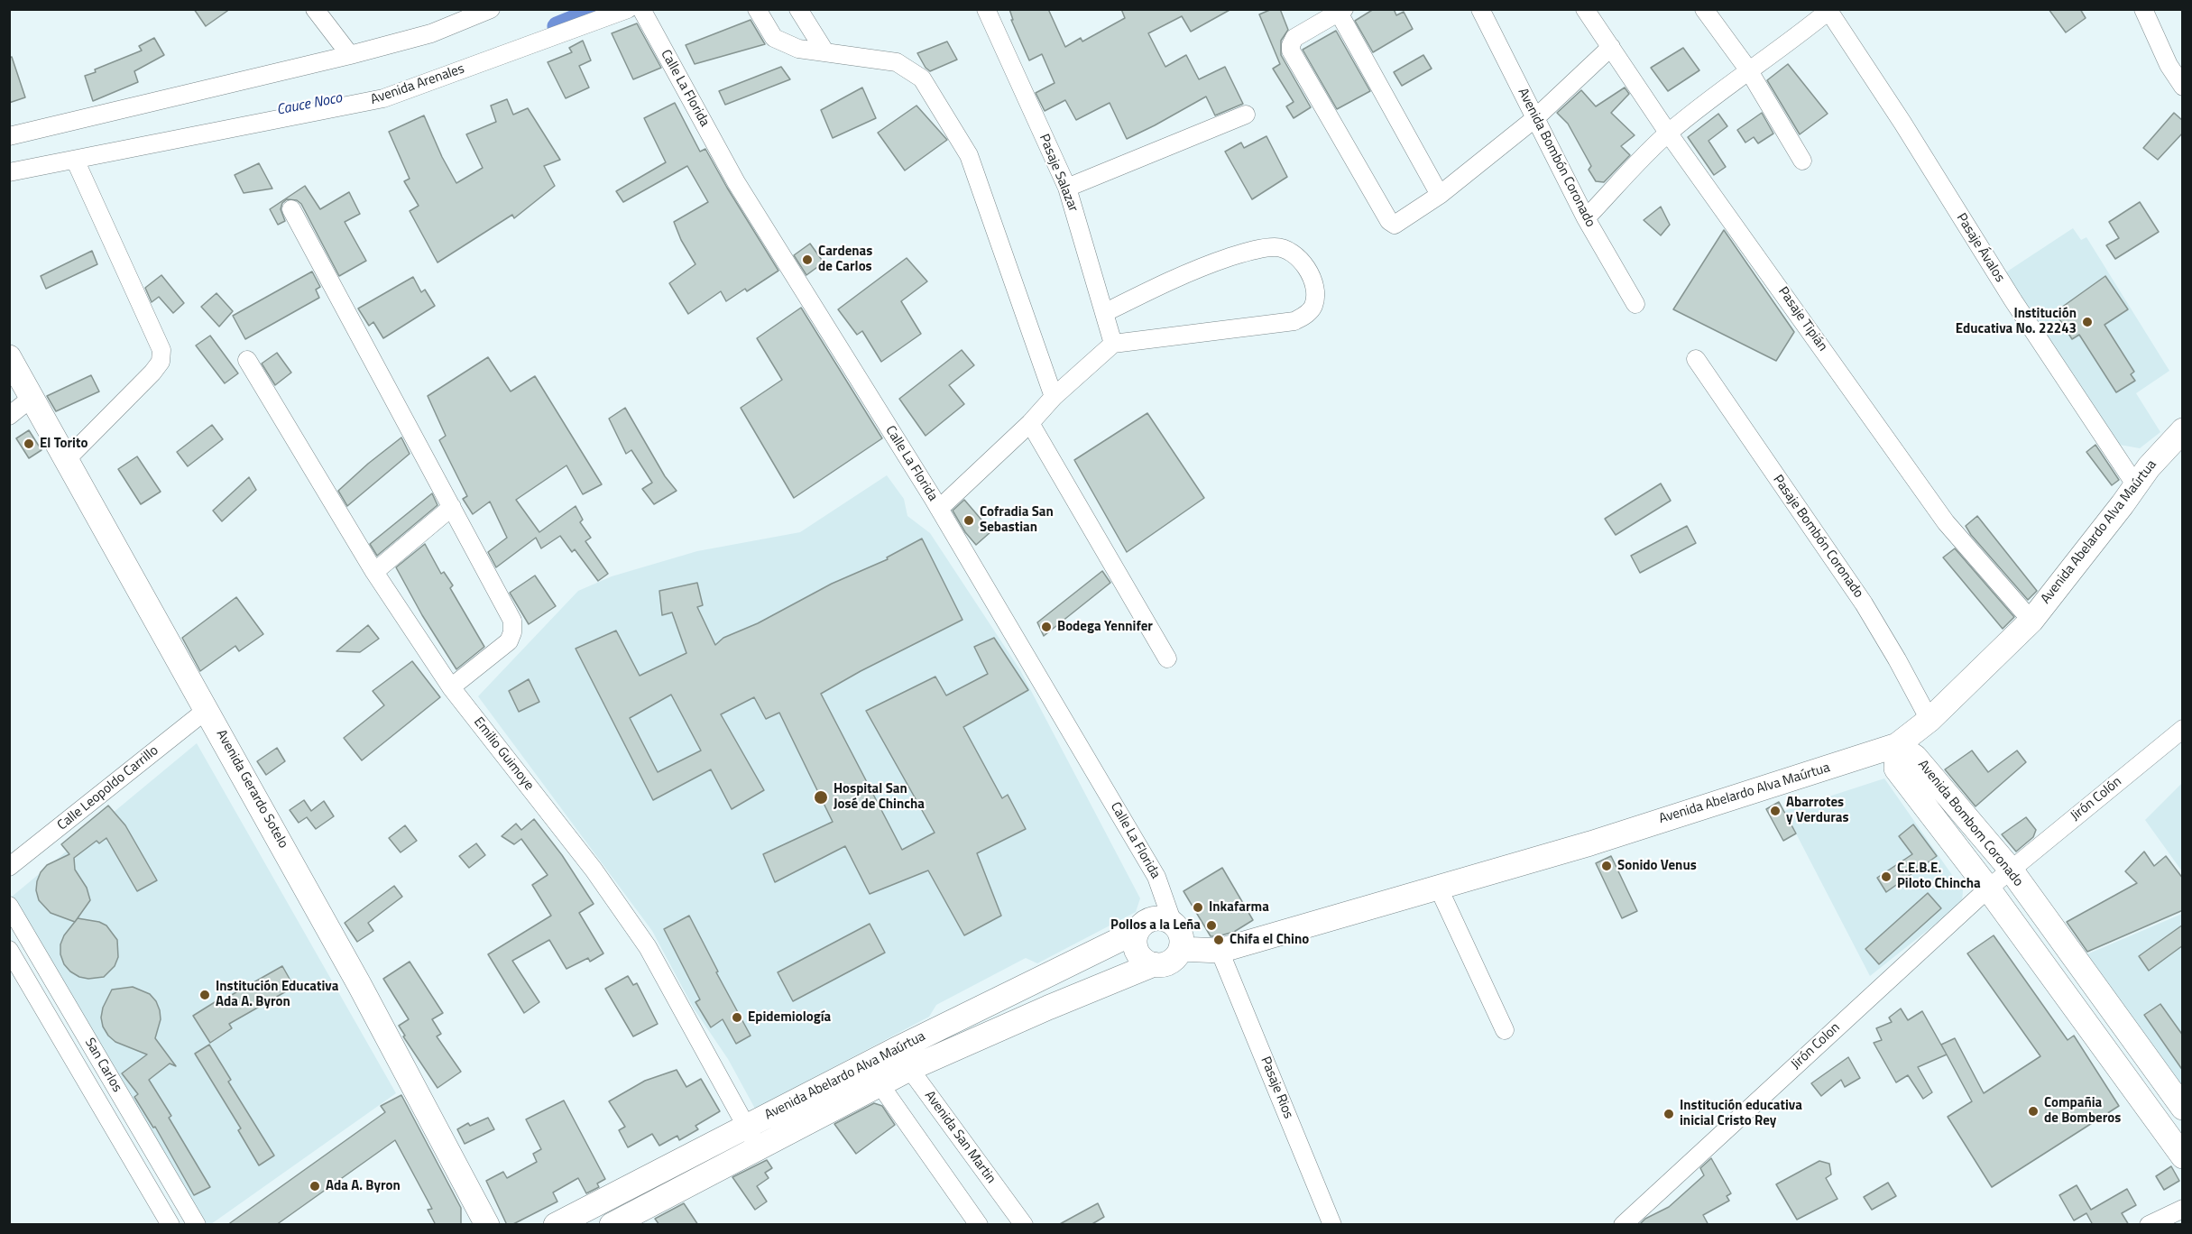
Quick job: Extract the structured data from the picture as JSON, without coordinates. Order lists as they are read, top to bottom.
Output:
{
  "streets": {
    "street": [
      "Avenida Arenales",
      "Calle La Florida",
      "Avenida Bombón Coronado",
      "Pasaje Salazar",
      "Pasaje Ávalos",
      "Pasaje Tipián",
      "Avenida Abelardo Alva Maúrtua",
      "Pasaje Bombón Coronado",
      "Emilio Guimoye",
      "Calle Leopoldo Carrillo",
      "Avenida Gerardo Sotelo",
      "Jirón Colón",
      "Avenida Bombom Coronado",
      "Jirón Colon",
      "San Carlos",
      "Pasaje Rios",
      "Avenida San Martin"
    ]
  },
  "crossings": [
    ["Calle La Florida", "Avenida Abelardo Alva Maúrtua"],
    ["Pasaje Ávalos", "Avenida Abelardo Alva Maúrtua"],
    ["Pasaje Tipián", "Avenida Abelardo Alva Maúrtua"],
    ["Avenida Abelardo Alva Maúrtua", "Pasaje Bombón Coronado"],
    ["Avenida Abelardo Alva Maúrtua", "Emilio Guimoye"],
    ["Avenida Abelardo Alva Maúrtua", "Avenida Bombom Coronado"],
    ["Avenida Abelardo Alva Maúrtua", "Pasaje Rios"],
    ["Avenida Abelardo Alva Maúrtua", "Avenida San Martin"],
    ["Calle Leopoldo Carrillo", "Avenida Gerardo Sotelo"],
    ["Jirón Colón", "Avenida Bombom Coronado"],
    ["Jirón Colón", "Jirón Colon"],
    ["Avenida Bombom Coronado", "Jirón Colon"]
  ],
  "water": ["Cauce Noco"],
  "places": [
    "Cardenas de Carlos",
    "Institución Educativa No. 22243",
    "El Torito",
    "Cofradia San Sebastian",
    "Bodega Yennifer",
    "Hospital San José de Chincha",
    "Abarrotes y Verduras",
    "Sonido Venus",
    "C.E.B.E. Piloto Chincha",
    "Inkafarma",
    "Pollos a la Leña",
    "Chifa el Chino",
    "Institución Educativa Ada A. Byron",
    "Epidemiología",
    "Compañia de Bomberos",
    "Institución educativa inicial Cristo Rey",
    "Ada A. Byron"
  ]
}
